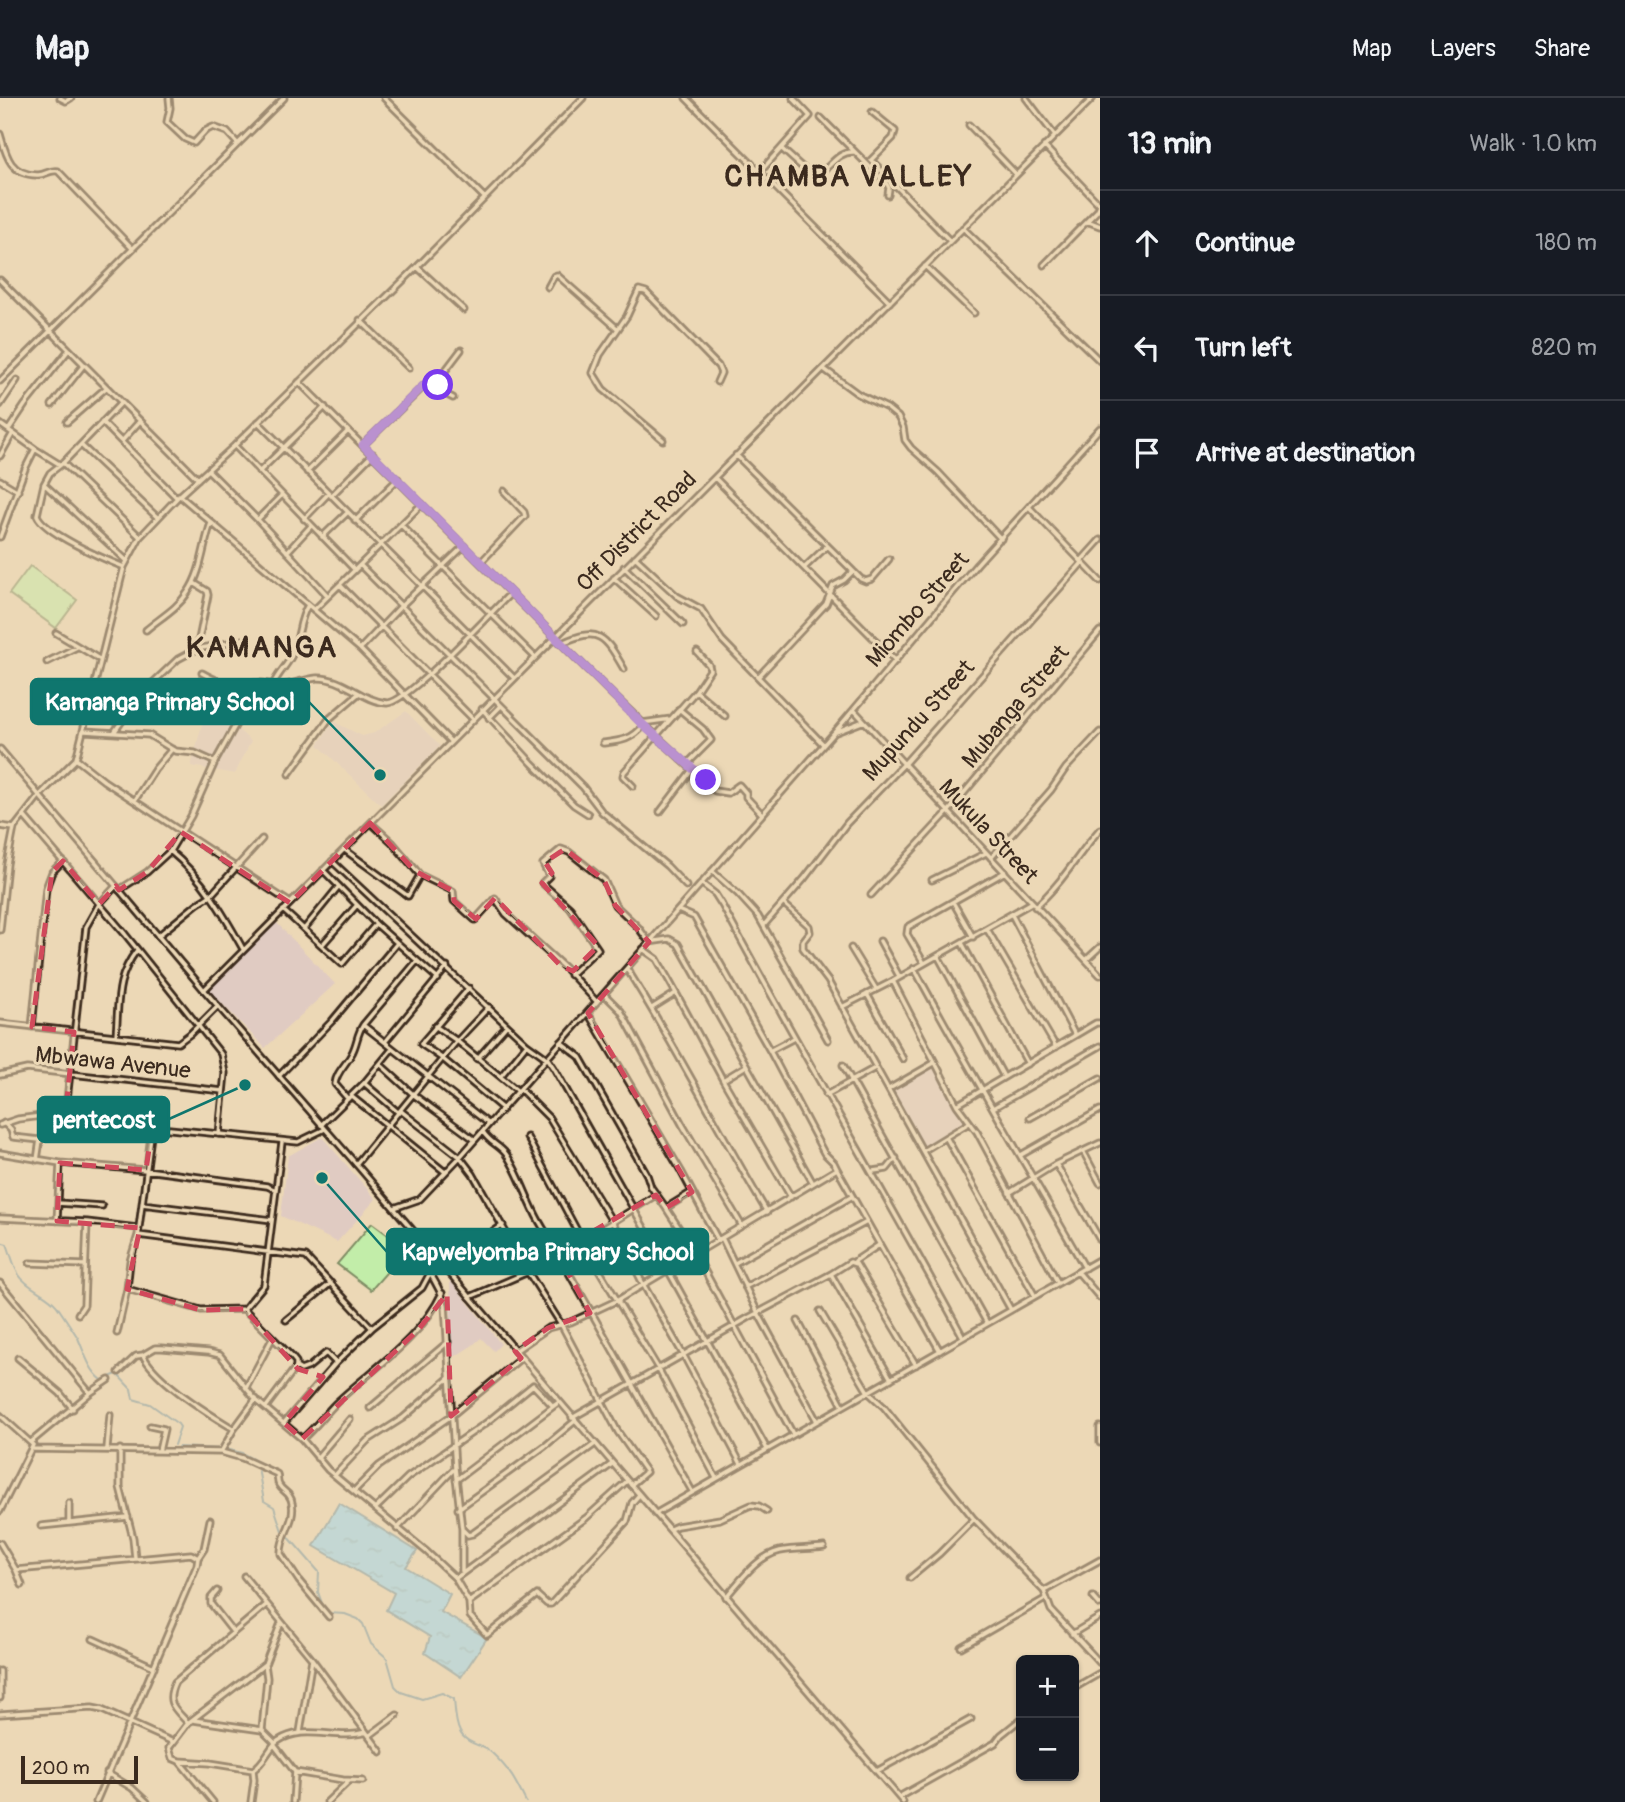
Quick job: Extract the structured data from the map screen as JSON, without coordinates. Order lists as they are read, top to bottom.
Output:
{
  "streets": {
    "street": [
      "Off District Road",
      "Miombo Street",
      "Mubanga Street",
      "Mupundu Street",
      "Mukula Street",
      "Mbwawa Avenue"
    ]
  },
  "crossings": [
    ["Miombo Street", "Mukula Street"],
    ["Mubanga Street", "Mukula Street"],
    ["Mupundu Street", "Mukula Street"]
  ],
  "districts": ["CHAMBA VALLEY", "KAMANGA"],
  "places": ["Kamanga Primary School", "pentecost", "Kapwelyomba Primary School"],
  "scale_bar": "200 m",
  "page": {
    "header": "Map",
    "nav": ["Map", "Layers", "Share"],
    "heading": ["13 min", "Walk · 1.0 km"],
    "list": [
      ["Continue", "180 m"],
      ["Turn left", "820 m"],
      "Arrive at destination"
    ],
    "map_buttons": ["+", "−"],
    "scale": "200 m"
  }
}
